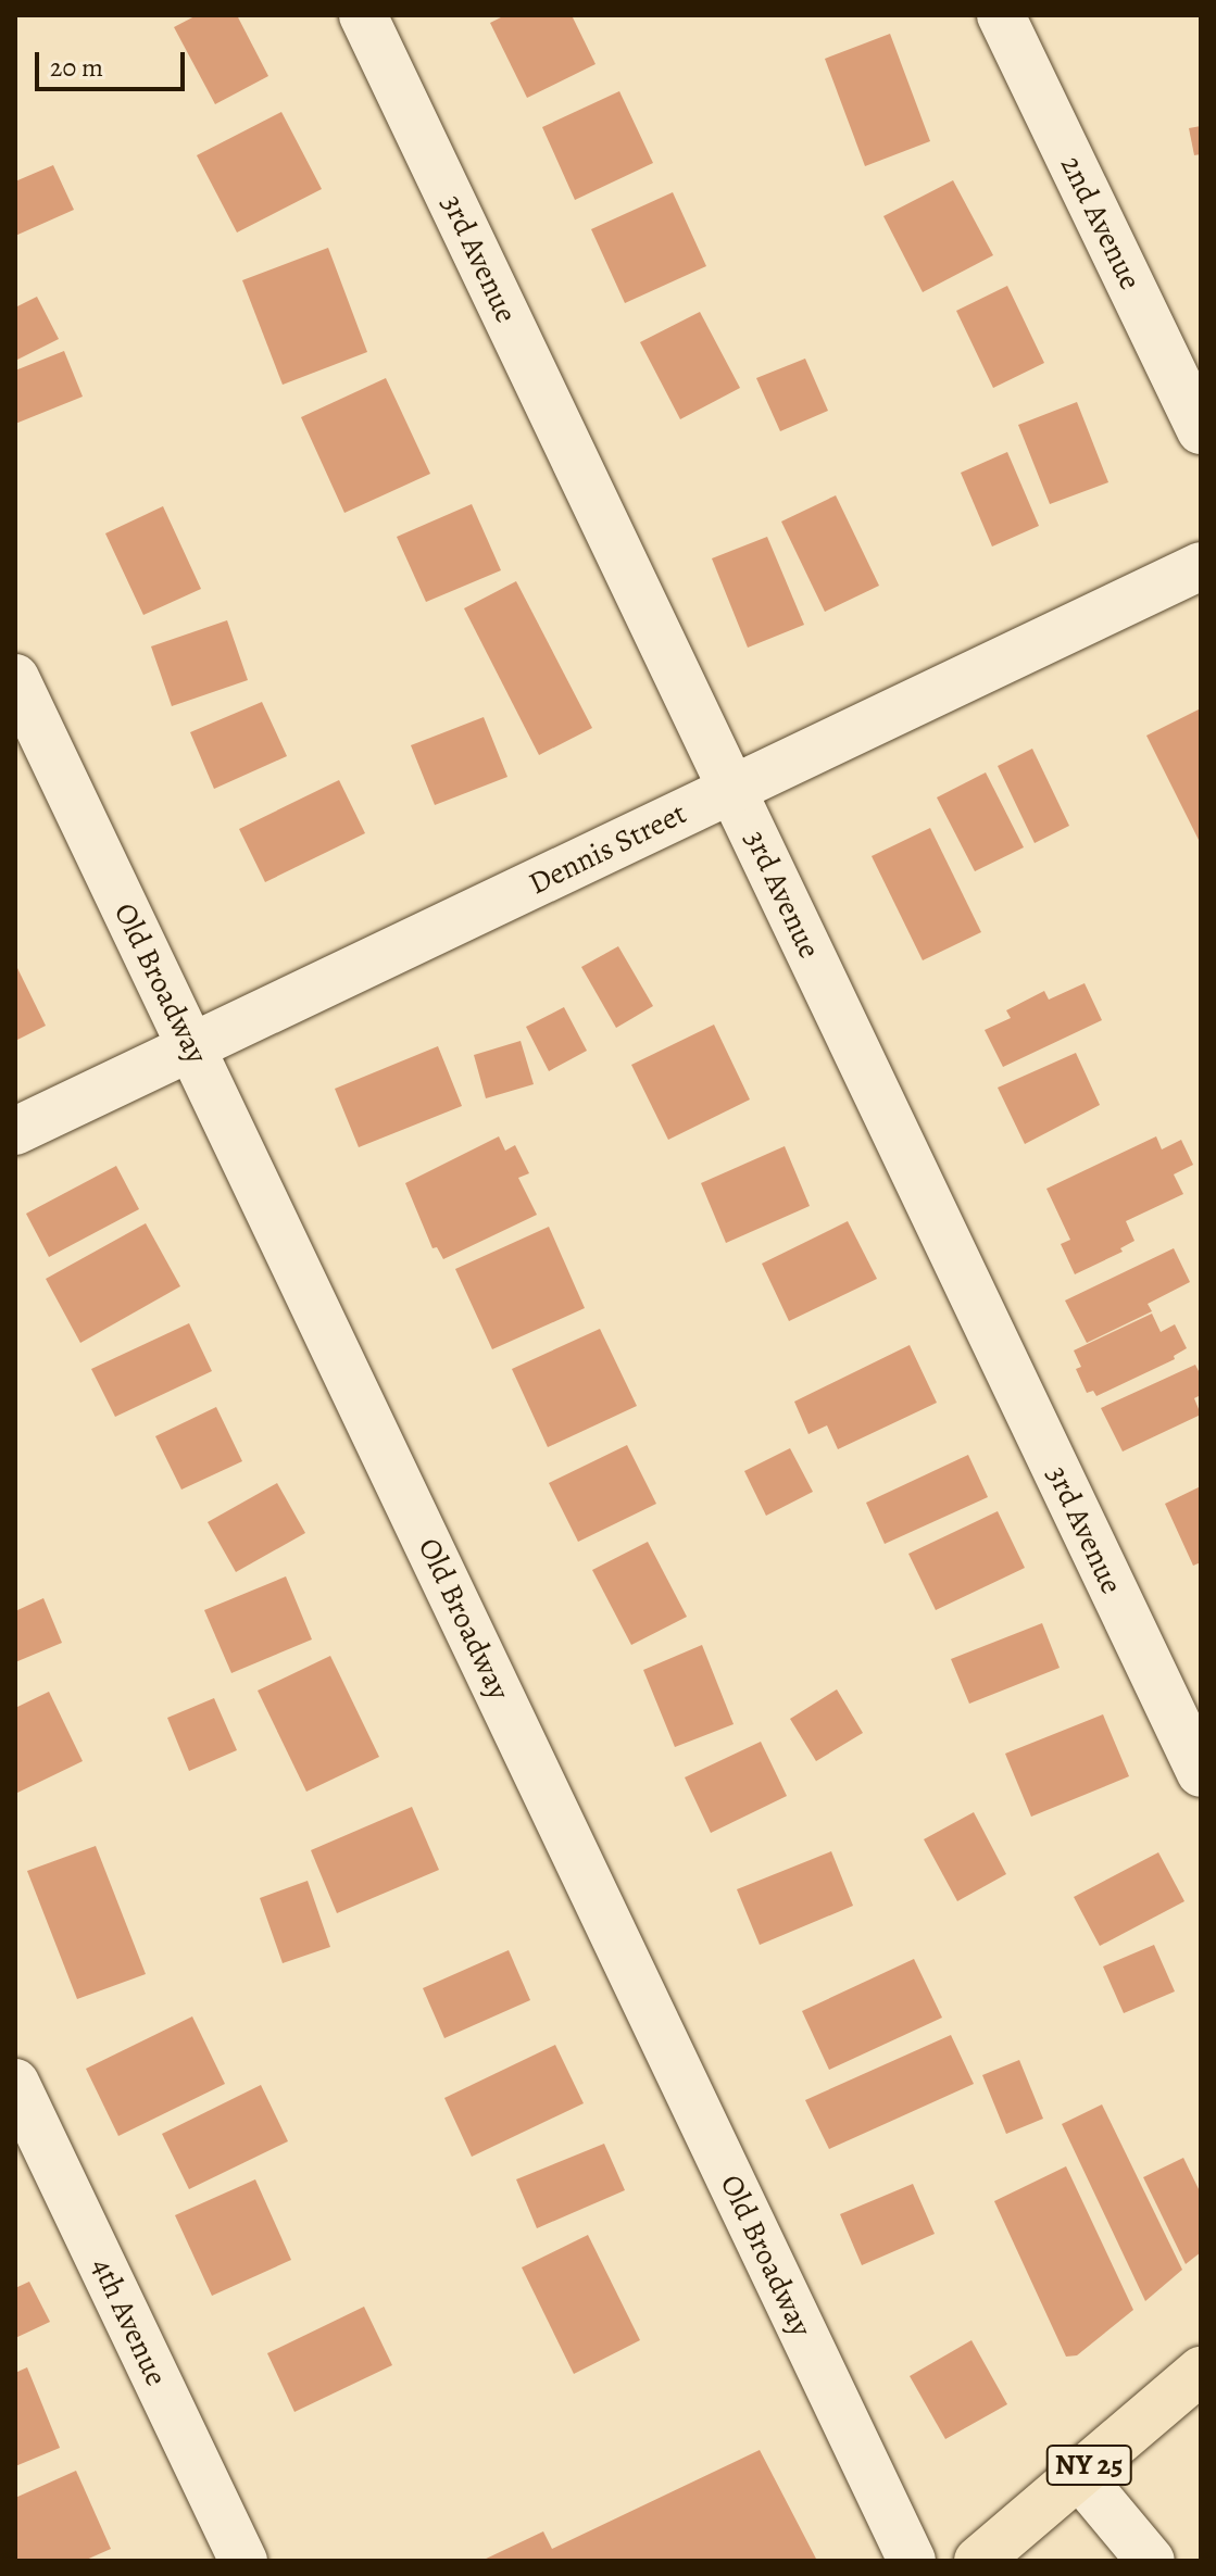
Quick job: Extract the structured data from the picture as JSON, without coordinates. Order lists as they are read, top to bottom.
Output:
{
  "streets": {
    "main road": ["NY 25"],
    "street": [
      "2nd Avenue",
      "3rd Avenue",
      "Dennis Street",
      "Old Broadway",
      "4th Avenue"
    ]
  },
  "crossings": [
    ["3rd Avenue", "Dennis Street"],
    ["Dennis Street", "Old Broadway"]
  ],
  "scale_bar": "20 m"
}
